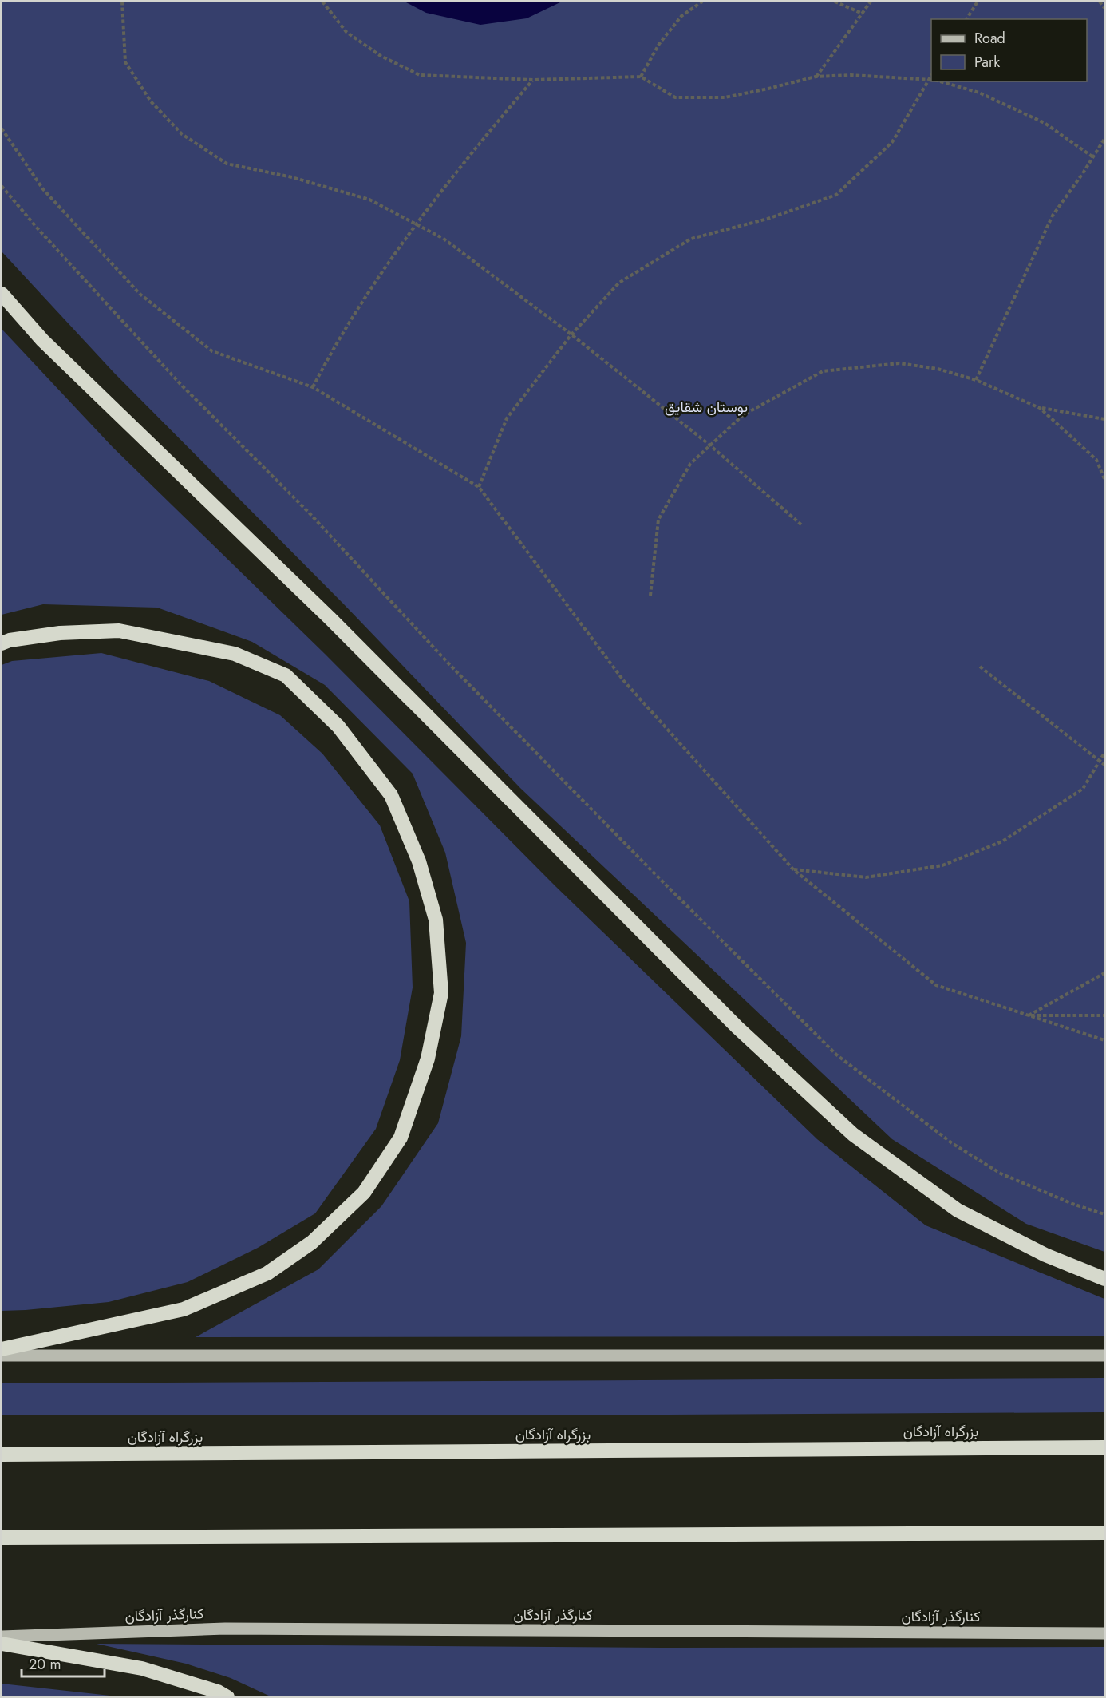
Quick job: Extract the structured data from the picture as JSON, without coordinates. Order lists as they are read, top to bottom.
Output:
{
  "streets": {
    "highway": ["بزرگراه آزادگان"],
    "main road": ["کنارگذر آزادگان"]
  },
  "parks": ["بوستان شقایق"],
  "legend": ["Road", "Park"],
  "scale_bar": "20 m"
}
